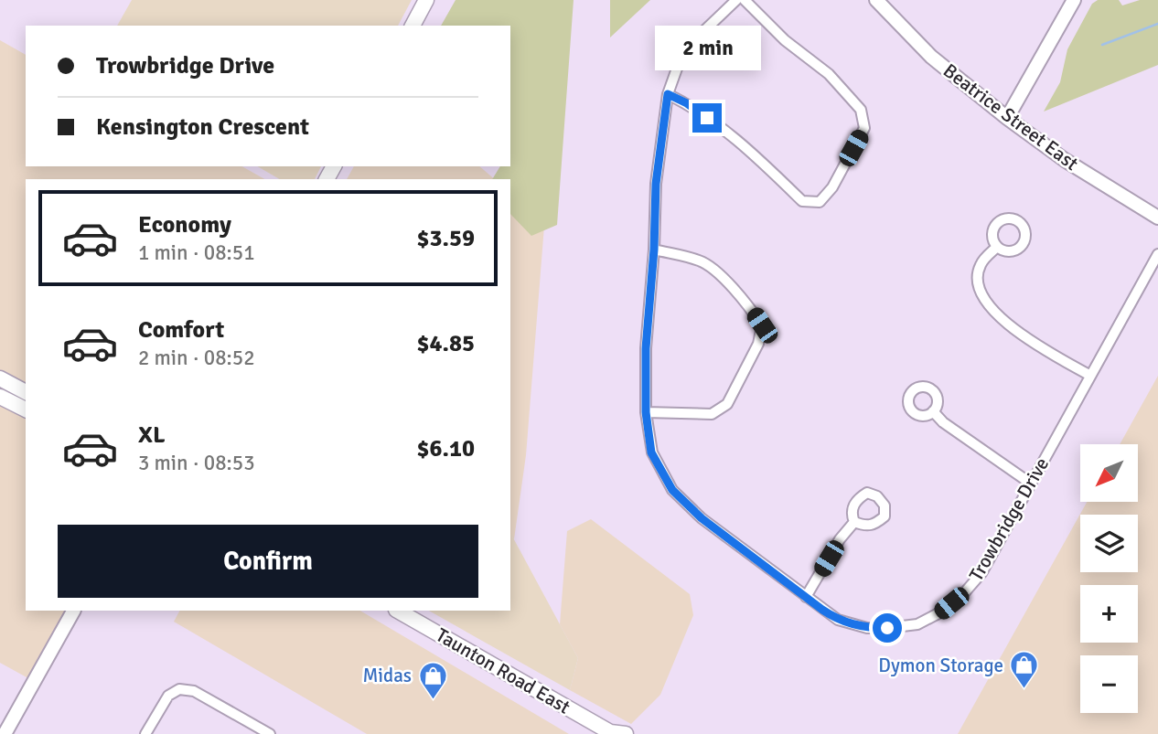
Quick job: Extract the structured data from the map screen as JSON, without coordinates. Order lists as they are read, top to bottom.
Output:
{
  "streets": {
    "main road": ["Taunton Road East"],
    "street": ["Beatrice Street East", "Trowbridge Drive"]
  },
  "places": {
    "shop": ["Dymon Storage", "Midas"]
  },
  "north": "bottom left",
  "page": {
    "bubble": "2 min",
    "banner": ["Trowbridge Drive", "Kensington Crescent"],
    "list": [
      {
        "name": "Economy",
        "note": "1 min · 08:51",
        "value": "$3.59"
      },
      {
        "name": "Comfort",
        "note": "2 min · 08:52",
        "value": "$4.85"
      },
      {
        "name": "XL",
        "note": "3 min · 08:53",
        "value": "$6.10"
      }
    ],
    "map_buttons": ["+", "−"],
    "buttons": "Confirm"
  }
}
